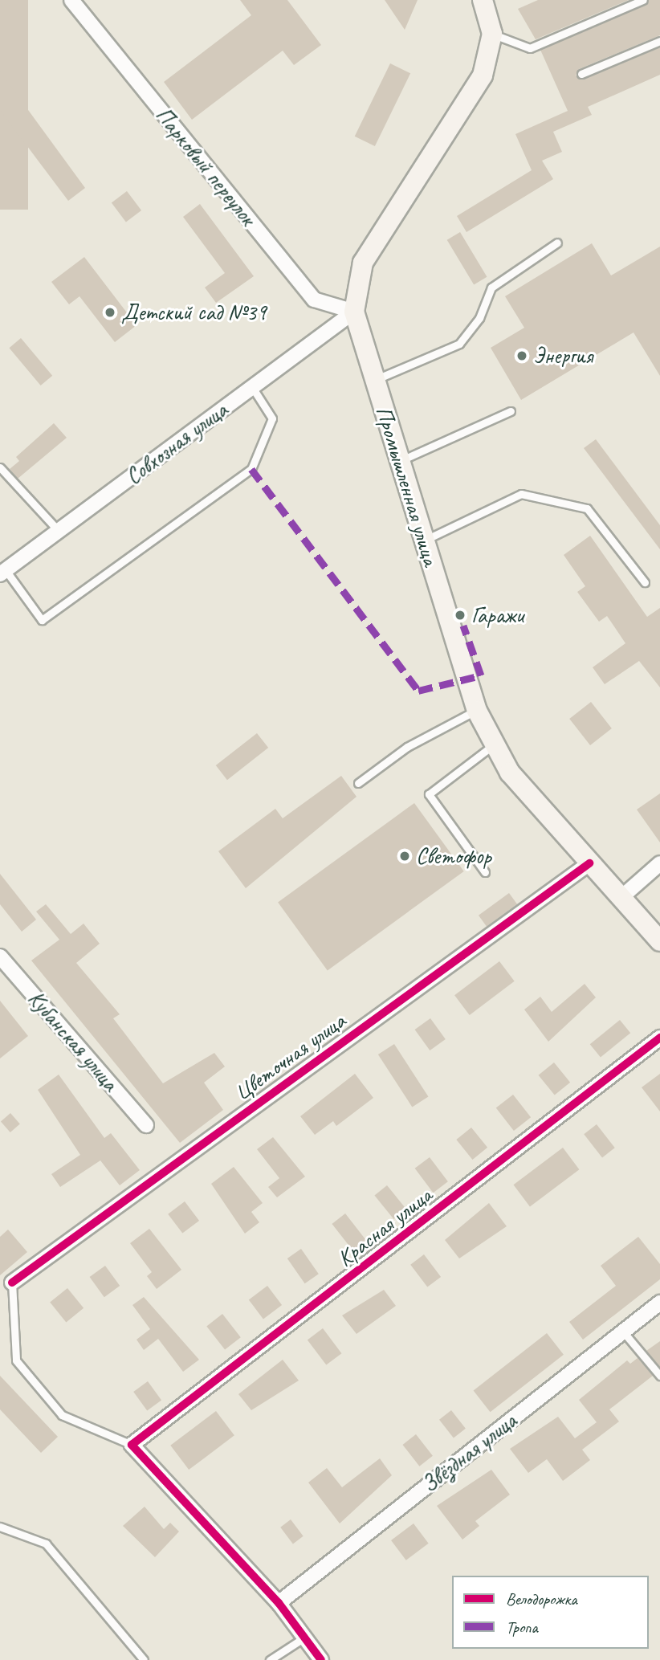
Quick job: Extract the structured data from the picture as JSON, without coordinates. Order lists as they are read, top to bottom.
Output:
{
  "streets": {
    "main road": ["Промышленная улица"],
    "street": [
      "Парковый переулок",
      "Совхозная улица",
      "Кубанская улица",
      "Цветочная улица",
      "Красная улица",
      "Звёздная улица"
    ]
  },
  "crossings": [
    ["Парковый переулок", "Совхозная улица"],
    ["Парковый переулок", "Промышленная улица"],
    ["Совхозная улица", "Промышленная улица"],
    ["Промышленная улица", "Цветочная улица"]
  ],
  "places": [
    "Детский сад №39",
    "Энергия",
    "Гаражи",
    "Светофор"
  ],
  "legend": ["Велодорожка", "Тропа"]
}
